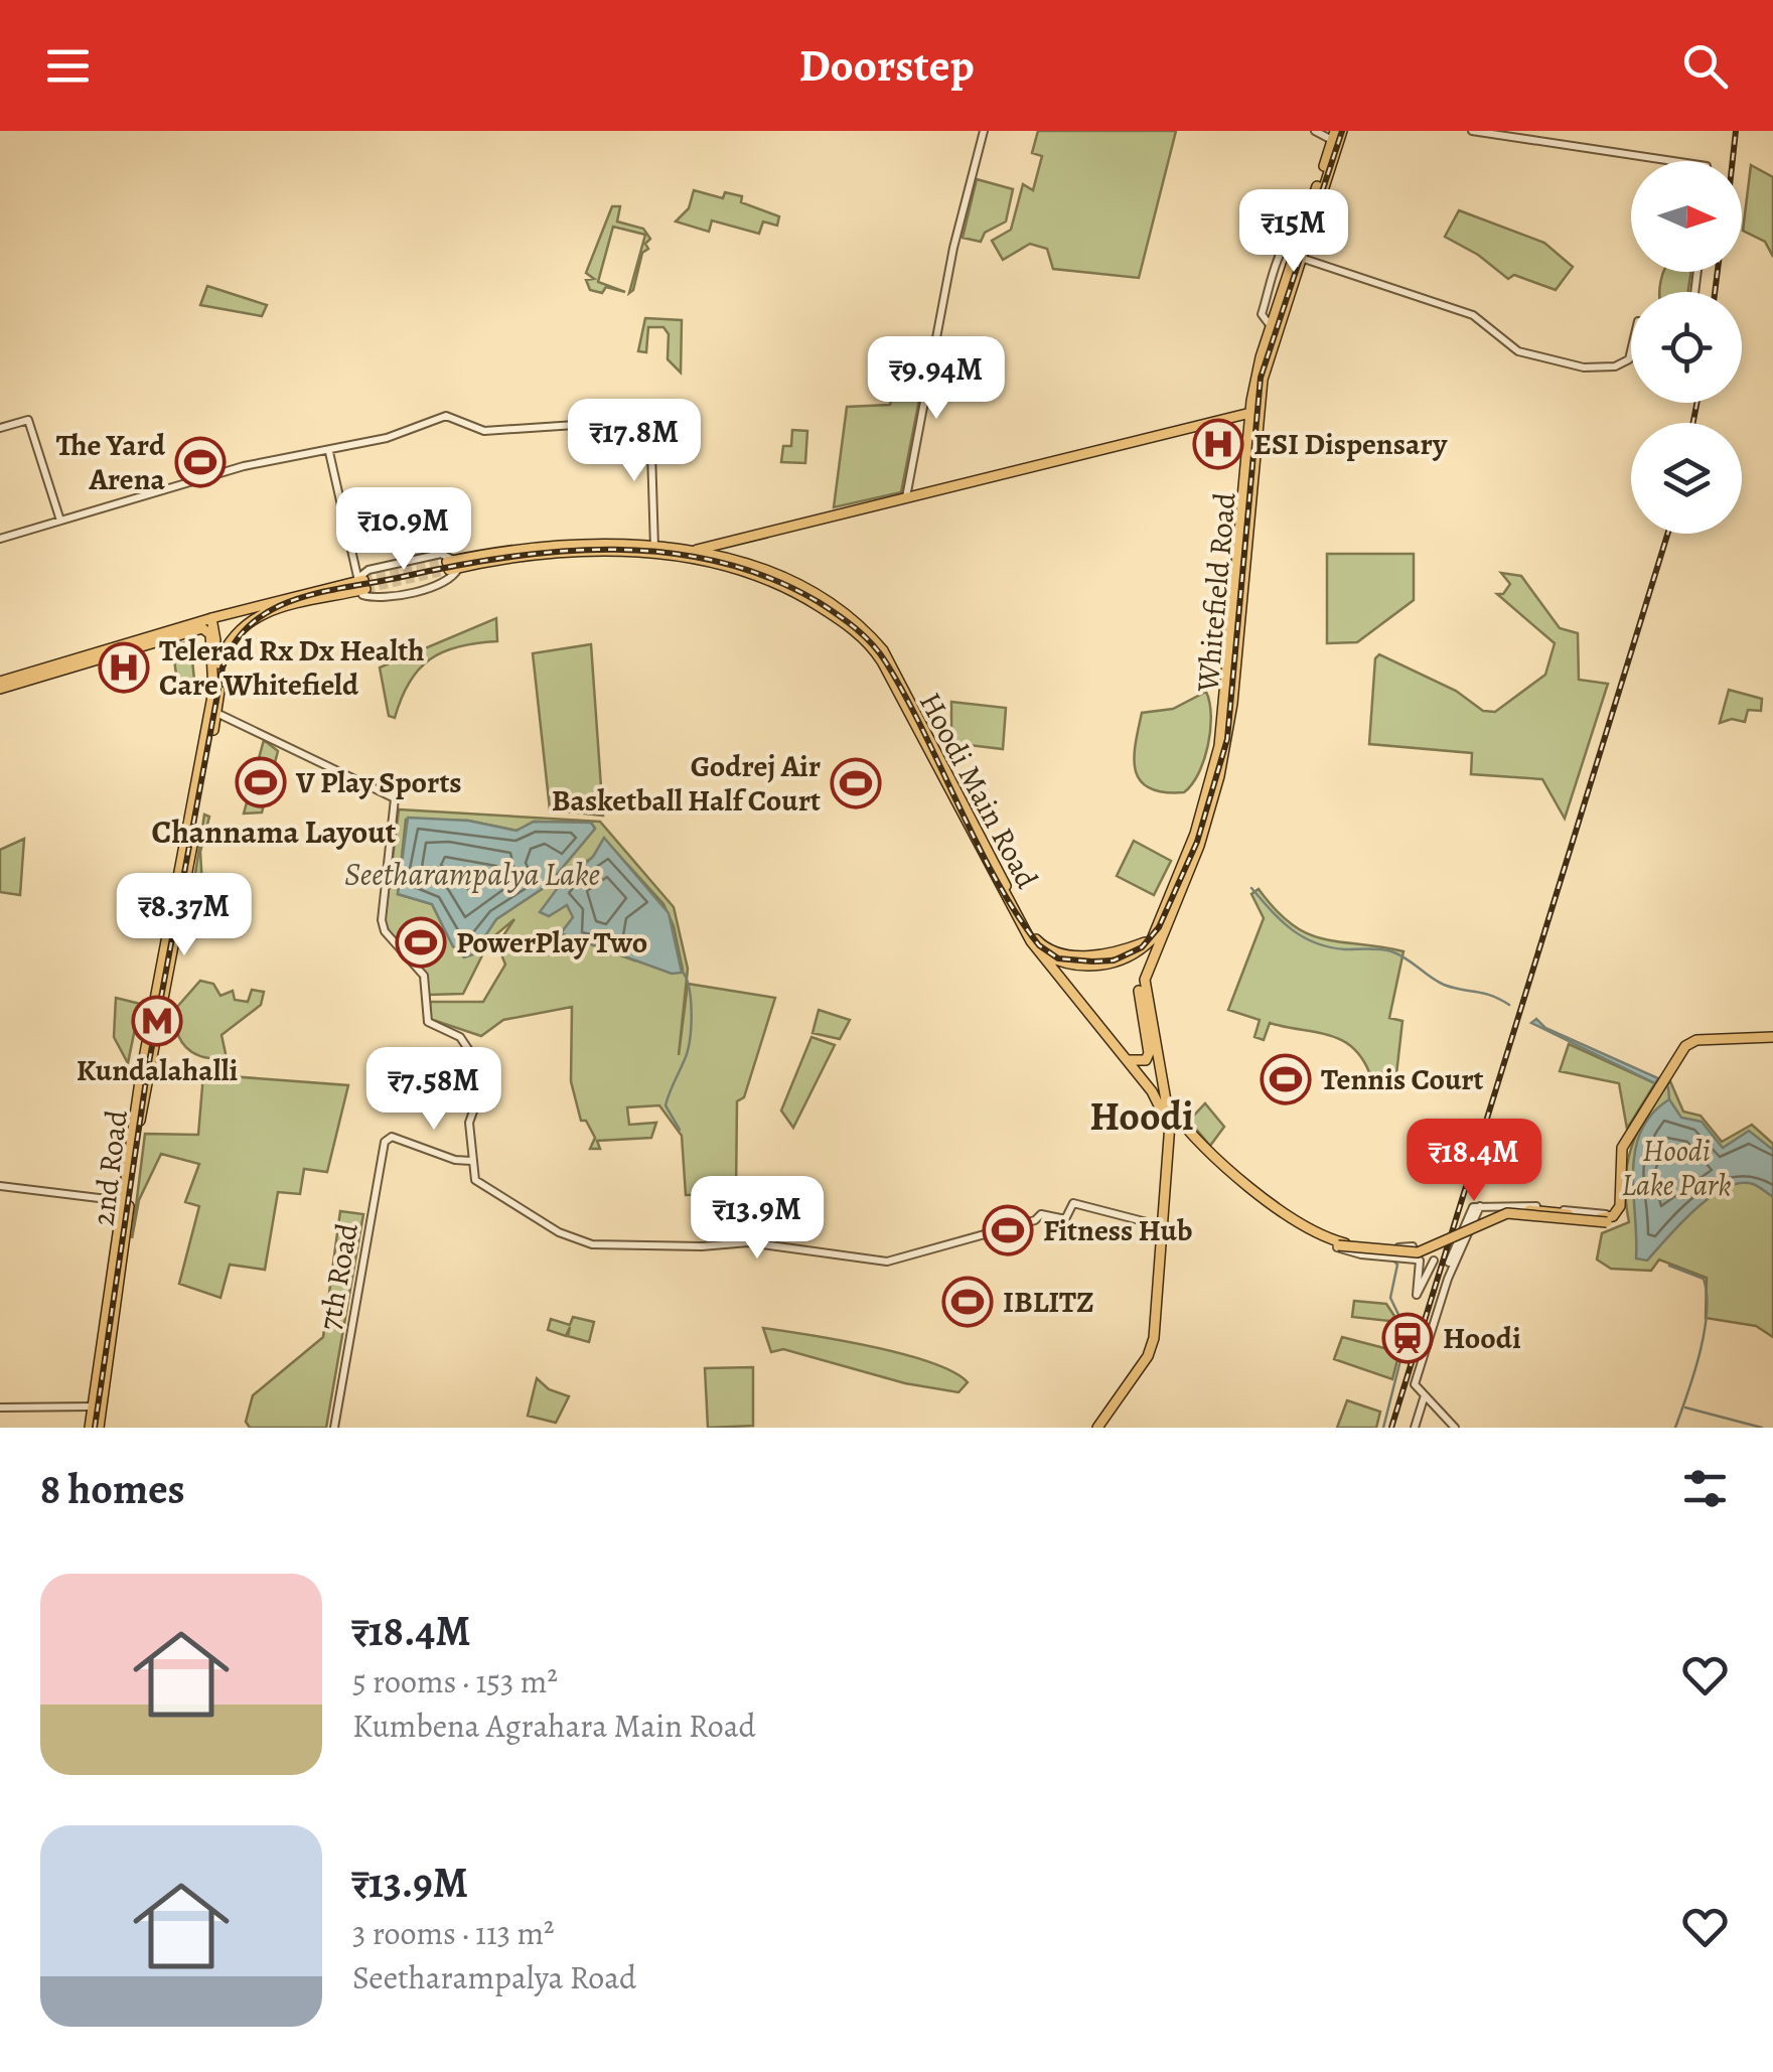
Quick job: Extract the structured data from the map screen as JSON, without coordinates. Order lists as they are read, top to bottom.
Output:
{
  "streets": {
    "main road": ["Whitefield Road", "Hoodi Main Road", "2nd Road"],
    "street": ["7th Road"]
  },
  "crossings": [
    ["Whitefield Road", "Hoodi Main Road"]
  ],
  "districts": ["Channama Layout", "Hoodi"],
  "water": ["Seetharampalya Lake"],
  "parks": ["Hoodi Lake Park"],
  "places": {
    "hospital": ["ESI Dispensary", "Telerad Rx Dx Health Care Whitefield"],
    "sports": [
      "The Yard Arena",
      "V Play Sports",
      "Godrej Air Basketball Half Court",
      "PowerPlay Two",
      "Tennis Court",
      "Fitness Hub",
      "IBLITZ"
    ],
    "metro station": ["Kundalahalli"],
    "station": ["Hoodi"]
  },
  "north": "right",
  "page": {
    "header": "Doorstep",
    "price": [
      "₹15M",
      "₹9.94M",
      "₹17.8M",
      "₹10.9M",
      "₹8.37M",
      "₹7.58M",
      "₹18.4M",
      "₹13.9M"
    ],
    "heading": "8 homes",
    "list": [
      {
        "name": "₹18.4M",
        "note": "5 rooms · 153 m² · Kumbena Agrahara Main Road"
      },
      {
        "name": "₹13.9M",
        "note": "3 rooms · 113 m² · Seetharampalya Road"
      }
    ]
  }
}
